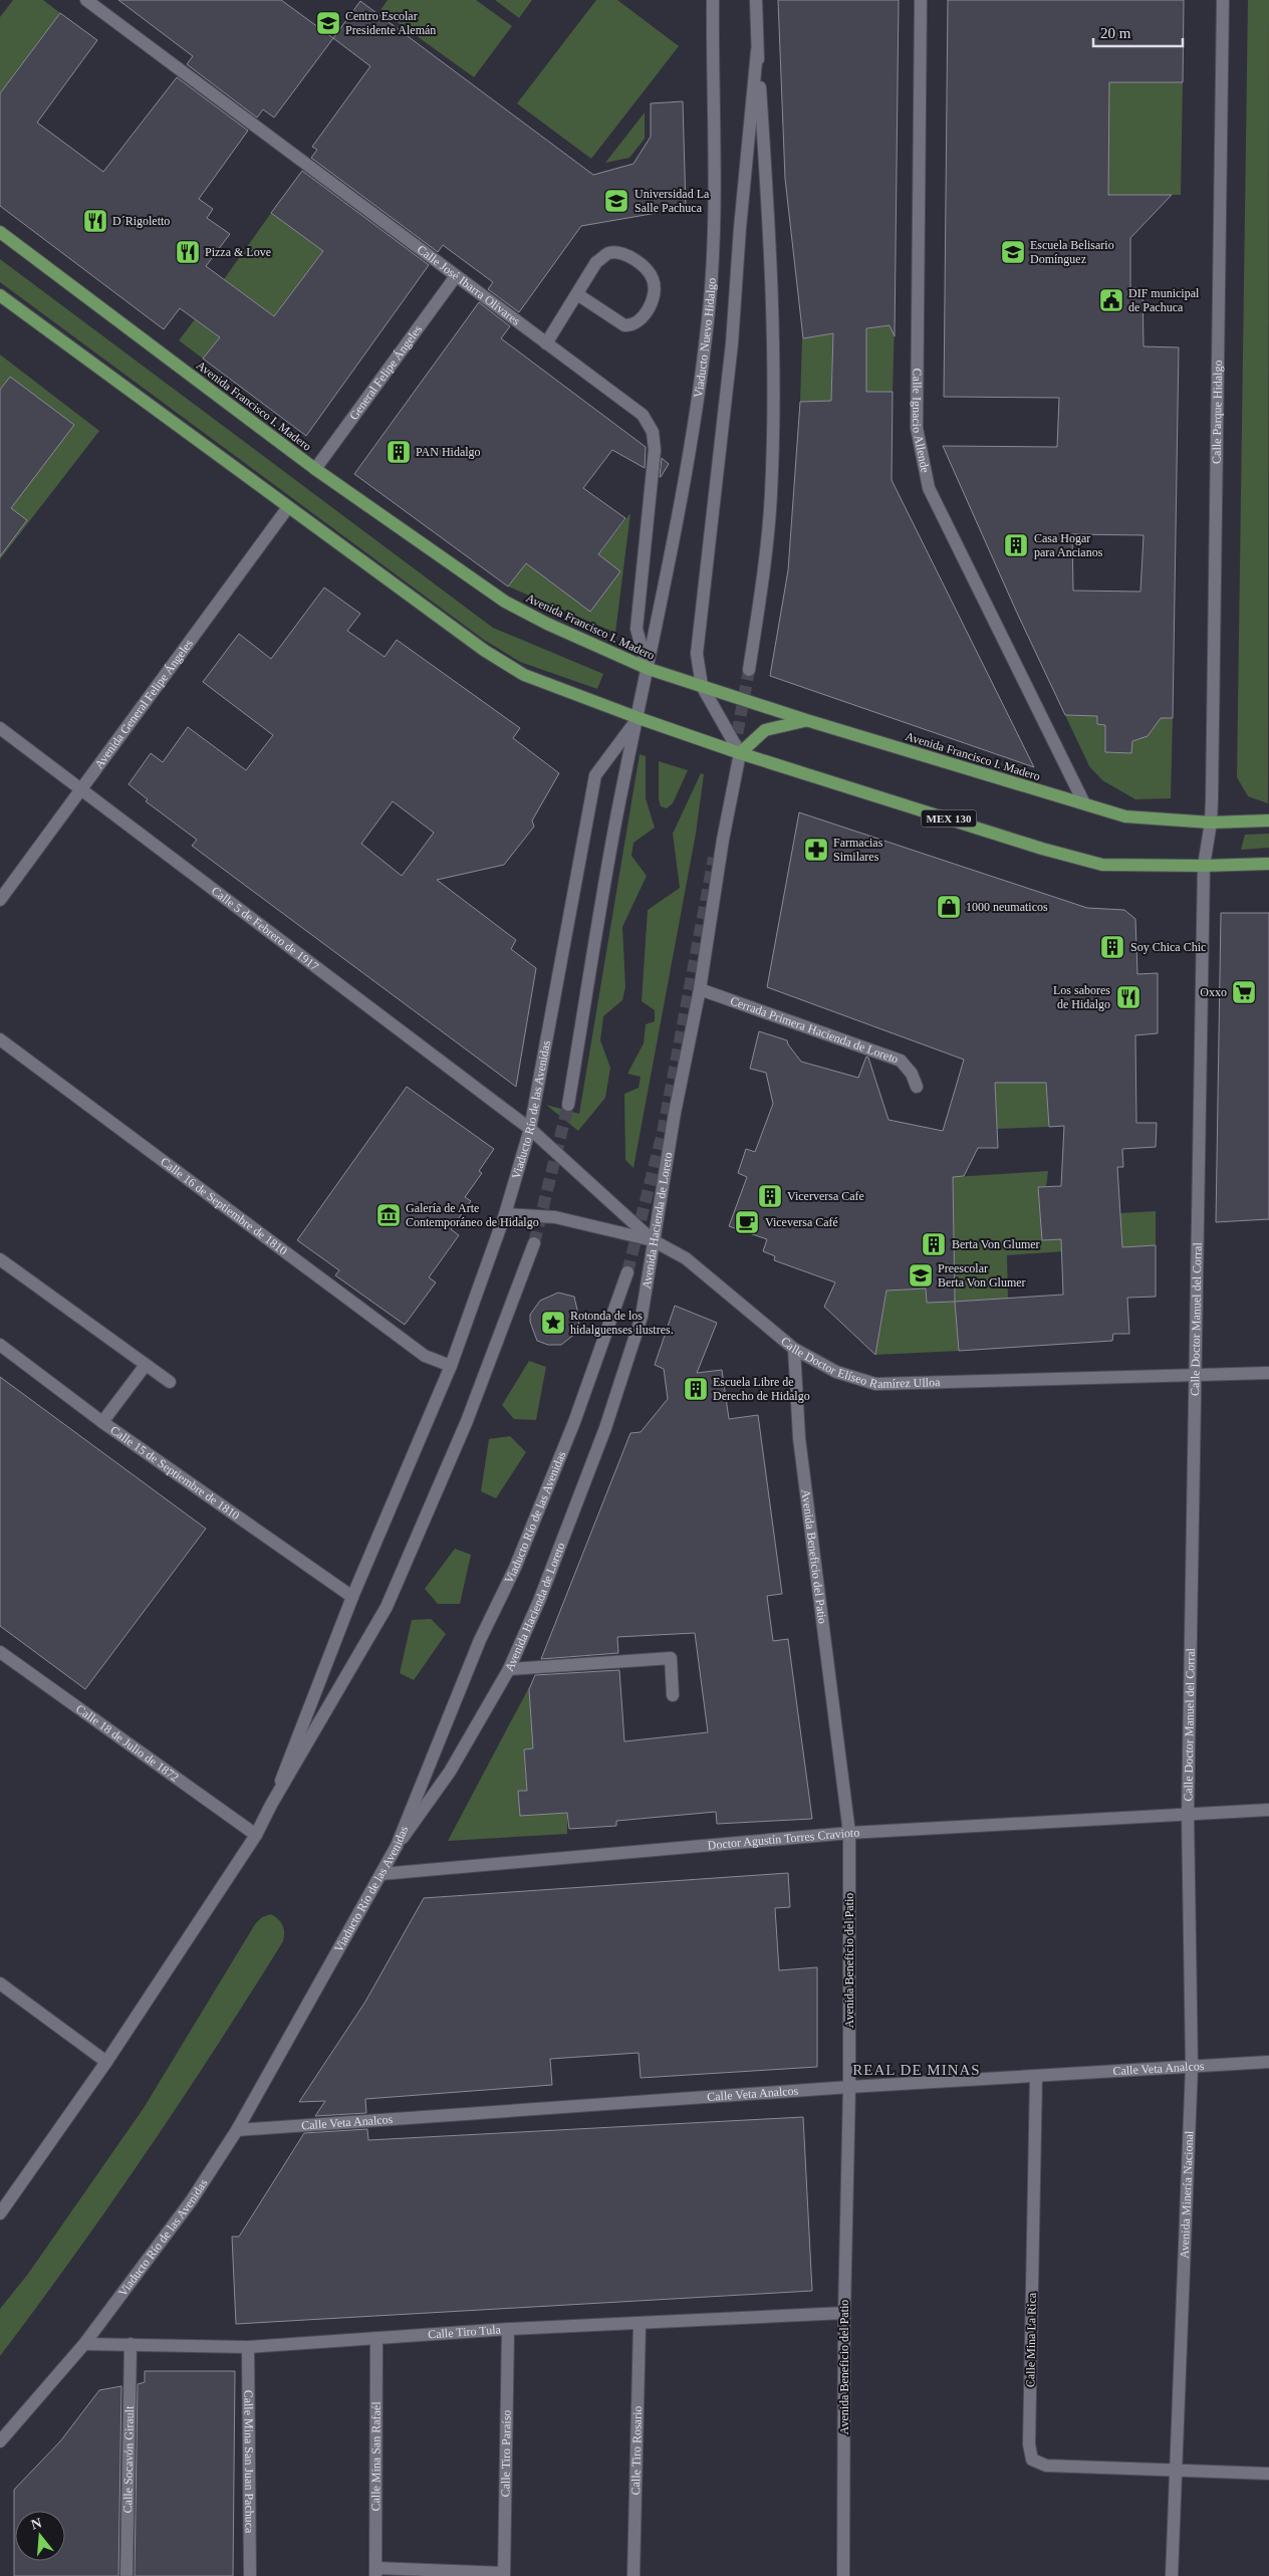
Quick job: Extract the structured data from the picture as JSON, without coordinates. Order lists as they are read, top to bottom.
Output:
{
  "streets": {
    "main road": ["Avenida Francisco I. Madero", "MEX 130"],
    "street": [
      "Calle José Ibarra Olivares",
      "Viaducto Nuevo Hidalgo",
      "General Felipe Ángeles",
      "Calle Parque Hidalgo",
      "Calle Ignacio Allende",
      "Avenida General Felipe Ángeles",
      "Calle 5 de Febrero de 1917",
      "Cerrada Primera Hacienda de Loreto",
      "Viaducto Río de las Avenidas",
      "Calle 16 de Septiembre de 1810",
      "Avenida Hacienda de Loreto",
      "Calle Doctor Manuel del Corral",
      "Calle Doctor Elíseo Ramírez Ulloa",
      "Calle 15 de Septiembre de 1810",
      "Avenida Beneficio del Patio",
      "Calle 18 de Julio de 1872",
      "Doctor Agustín Torres Cravioto",
      "Calle Veta Analcos",
      "Avenida Minería Nacional",
      "Calle Tiro Tula",
      "Calle Mina La Rica",
      "Calle Tiro Rosario",
      "Calle Tiro Paraíso",
      "Calle Mina San Rafaél",
      "Calle Socavón Girault",
      "Calle Mina San Juan Pachuca"
    ]
  },
  "crossings": [
    ["Calle José Ibarra Olivares", "Viaducto Nuevo Hidalgo"],
    ["Calle José Ibarra Olivares", "General Felipe Ángeles"],
    ["Calle José Ibarra Olivares", "Avenida Francisco I. Madero"],
    ["Calle José Ibarra Olivares", "Viaducto Río de las Avenidas"],
    ["Viaducto Nuevo Hidalgo", "Avenida Francisco I. Madero"],
    ["Viaducto Nuevo Hidalgo", "Viaducto Río de las Avenidas"],
    ["General Felipe Ángeles", "Avenida Francisco I. Madero"],
    ["Avenida Francisco I. Madero", "Calle Parque Hidalgo"],
    ["Avenida Francisco I. Madero", "Calle Ignacio Allende"],
    ["Avenida Francisco I. Madero", "Viaducto Río de las Avenidas"],
    ["Avenida Francisco I. Madero", "Calle Doctor Manuel del Corral"],
    ["Calle Parque Hidalgo", "Calle Doctor Manuel del Corral"],
    ["Avenida General Felipe Ángeles", "Calle 5 de Febrero de 1917"],
    ["MEX 130", "Viaducto Río de las Avenidas"],
    ["MEX 130", "Avenida Hacienda de Loreto"],
    ["MEX 130", "Calle Doctor Manuel del Corral"],
    ["Calle 5 de Febrero de 1917", "Viaducto Río de las Avenidas"],
    ["Calle 5 de Febrero de 1917", "Calle Doctor Elíseo Ramírez Ulloa"],
    ["Cerrada Primera Hacienda de Loreto", "Avenida Hacienda de Loreto"],
    ["Viaducto Río de las Avenidas", "Calle 16 de Septiembre de 1810"],
    ["Viaducto Río de las Avenidas", "Avenida Hacienda de Loreto"],
    ["Viaducto Río de las Avenidas", "Calle Doctor Elíseo Ramírez Ulloa"],
    ["Viaducto Río de las Avenidas", "Calle 15 de Septiembre de 1810"],
    ["Viaducto Río de las Avenidas", "Calle 18 de Julio de 1872"],
    ["Viaducto Río de las Avenidas", "Doctor Agustín Torres Cravioto"],
    ["Viaducto Río de las Avenidas", "Calle Veta Analcos"],
    ["Viaducto Río de las Avenidas", "Calle Tiro Tula"],
    ["Avenida Hacienda de Loreto", "Calle Doctor Elíseo Ramírez Ulloa"],
    ["Calle Doctor Manuel del Corral", "Calle Doctor Elíseo Ramírez Ulloa"],
    ["Calle Doctor Manuel del Corral", "Doctor Agustín Torres Cravioto"],
    ["Calle Doctor Manuel del Corral", "Avenida Minería Nacional"],
    ["Calle Doctor Elíseo Ramírez Ulloa", "Avenida Beneficio del Patio"],
    ["Avenida Beneficio del Patio", "Doctor Agustín Torres Cravioto"],
    ["Avenida Beneficio del Patio", "Calle Veta Analcos"],
    ["Avenida Beneficio del Patio", "Calle Tiro Tula"],
    ["Doctor Agustín Torres Cravioto", "Avenida Minería Nacional"],
    ["Calle Veta Analcos", "Avenida Minería Nacional"],
    ["Calle Veta Analcos", "Calle Mina La Rica"],
    ["Avenida Minería Nacional", "Calle Mina La Rica"],
    ["Calle Tiro Tula", "Calle Tiro Rosario"],
    ["Calle Tiro Tula", "Calle Tiro Paraíso"],
    ["Calle Tiro Tula", "Calle Mina San Rafaél"],
    ["Calle Tiro Tula", "Calle Socavón Girault"],
    ["Calle Tiro Tula", "Calle Mina San Juan Pachuca"]
  ],
  "districts": ["REAL DE MINAS"],
  "places": {
    "school or university": [
      "Centro Escolar Presidente Alemán",
      "Universidad La Salle Pachuca",
      "Escuela Belisario Domínguez",
      "Preescolar Berta Von Glumer"
    ],
    "restaurant": ["D´Rigoletto", "Pizza & Love", "Los sabores de Hidalgo"],
    "public building": ["DIF municipal de Pachuca"],
    "building": [
      "PAN Hidalgo",
      "Casa Hogar para Ancianos",
      "Soy Chica Chic",
      "Vicerversa Cafe",
      "Berta Von Glumer",
      "Escuela Libre de Derecho de Hidalgo"
    ],
    "pharmacy": ["Farmacias Similares"],
    "shop": ["1000 neumaticos"],
    "supermarket": ["Oxxo"],
    "museum": ["Galería de Arte Contemporáneo de Hidalgo"],
    "cafe": ["Viceversa Café"],
    "place": ["Rotonda de los hidalguenses ilustres."]
  },
  "scale_bar": "20 m",
  "north": "top"
}
